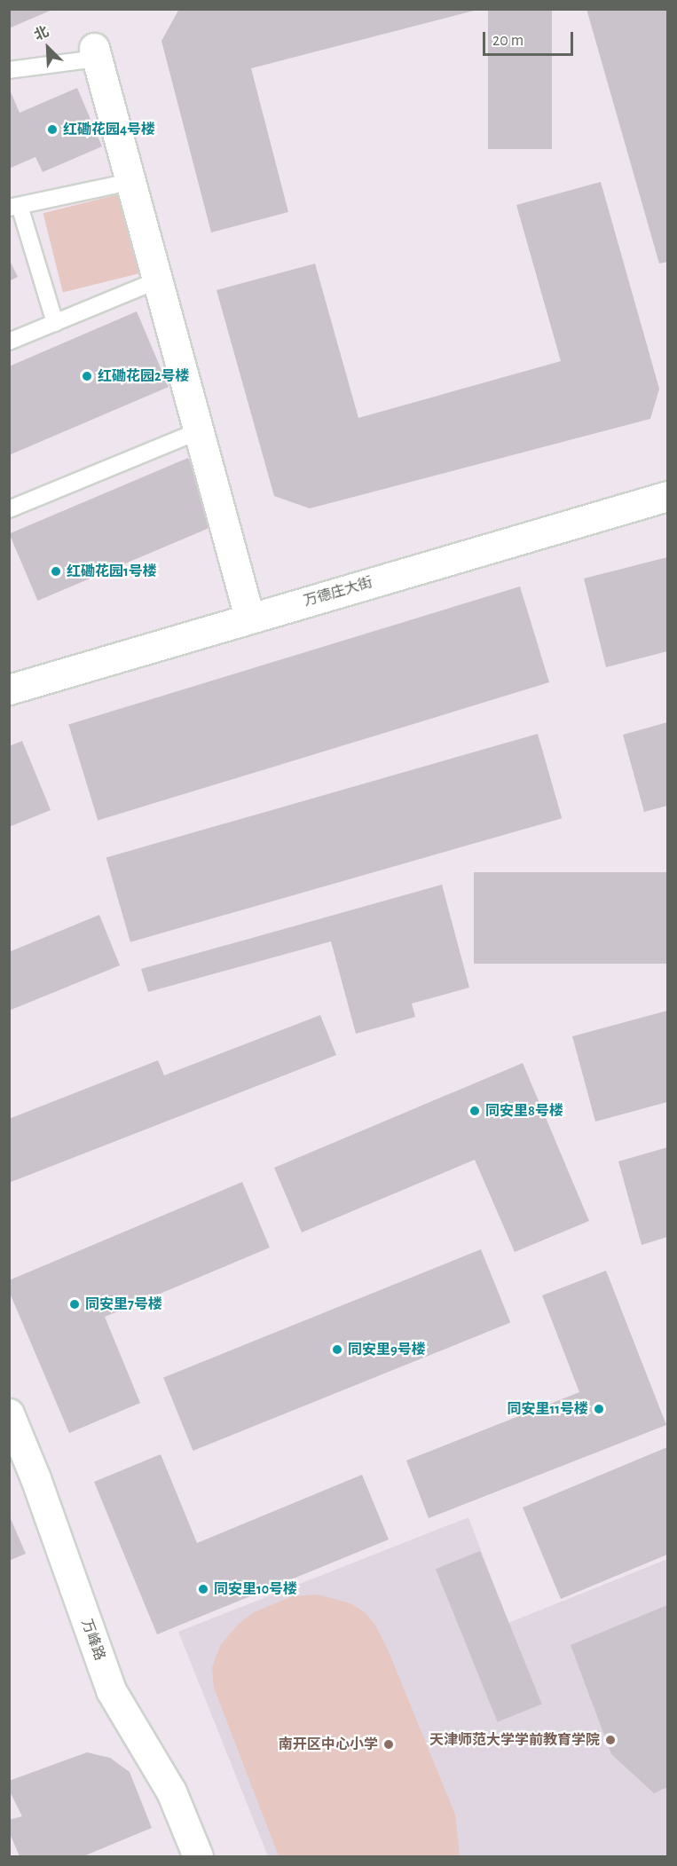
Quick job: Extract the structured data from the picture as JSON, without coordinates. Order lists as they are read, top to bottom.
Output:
{
  "streets": {
    "street": ["万德庄大街", "万峰路"]
  },
  "places": [
    "红磡花园4号楼",
    "红磡花园2号楼",
    "红磡花园1号楼",
    "同安里8号楼",
    "同安里7号楼",
    "同安里9号楼",
    "同安里11号楼",
    "同安里10号楼",
    "天津师范大学学前教育学院",
    "南开区中心小学"
  ],
  "scale_bar": "20 m",
  "north": "top left"
}
